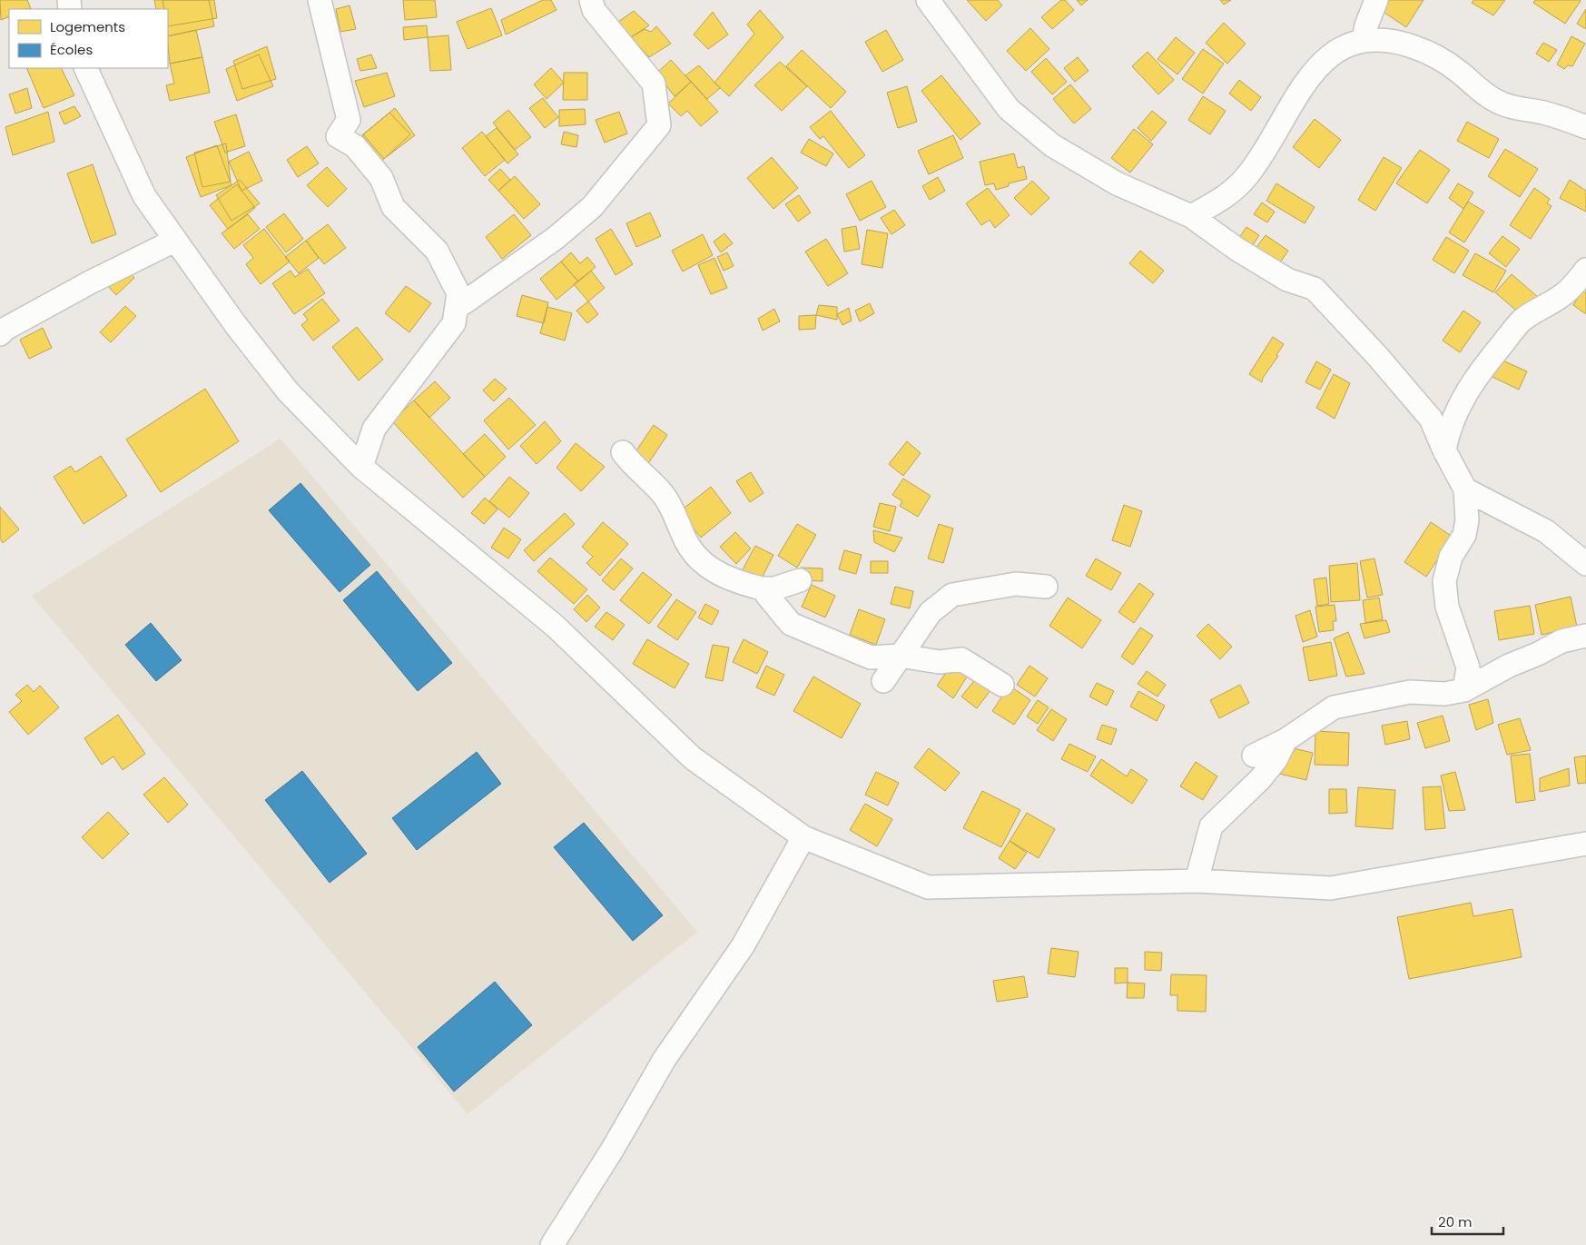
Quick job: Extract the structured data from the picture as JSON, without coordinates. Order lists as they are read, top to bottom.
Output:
{
  "legend": ["Logements", "Écoles"],
  "scale_bar": "20 m"
}
